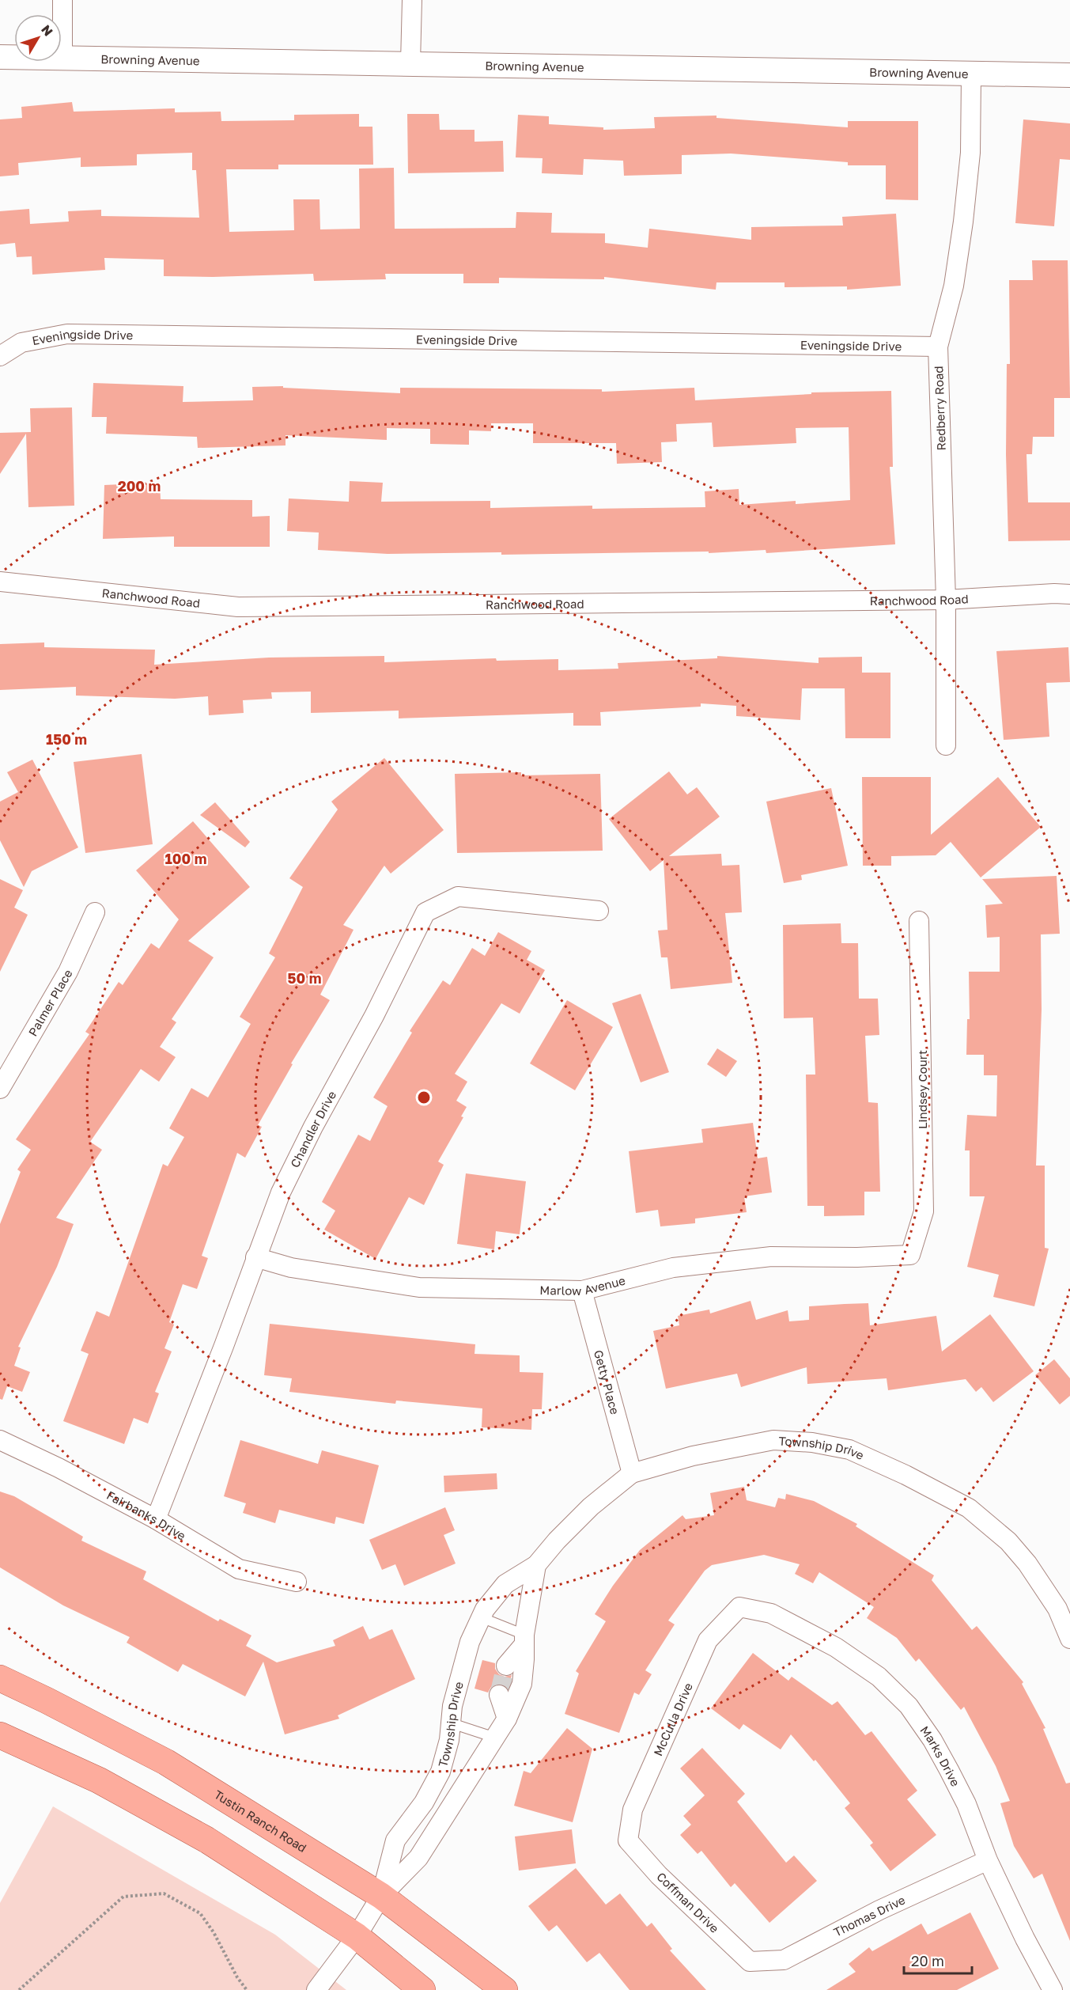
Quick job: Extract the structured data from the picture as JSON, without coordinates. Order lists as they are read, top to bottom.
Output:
{
  "streets": {
    "main road": ["Tustin Ranch Road"],
    "street": [
      "Browning Avenue",
      "Eveningside Drive",
      "Redberry Road",
      "Ranchwood Road",
      "Palmer Place",
      "Lindsey Court",
      "Chandler Drive",
      "Marlow Avenue",
      "Getty Place",
      "Township Drive",
      "Fairbanks Drive",
      "McCulla Drive",
      "Marks Drive",
      "Coffman Drive",
      "Thomas Drive"
    ]
  },
  "crossings": [
    ["Browning Avenue", "Redberry Road"],
    ["Eveningside Drive", "Redberry Road"],
    ["Redberry Road", "Ranchwood Road"],
    ["Lindsey Court", "Marlow Avenue"],
    ["Chandler Drive", "Marlow Avenue"],
    ["Chandler Drive", "Fairbanks Drive"],
    ["Marlow Avenue", "Getty Place"],
    ["Getty Place", "Township Drive"],
    ["Township Drive", "Tustin Ranch Road"],
    ["McCulla Drive", "Marks Drive"],
    ["McCulla Drive", "Coffman Drive"],
    ["Marks Drive", "Thomas Drive"],
    ["Coffman Drive", "Thomas Drive"]
  ],
  "scale_bar": "20 m",
  "north": "top right",
  "rings": [
    "200 m",
    "150 m",
    "100 m",
    "50 m"
  ]
}
